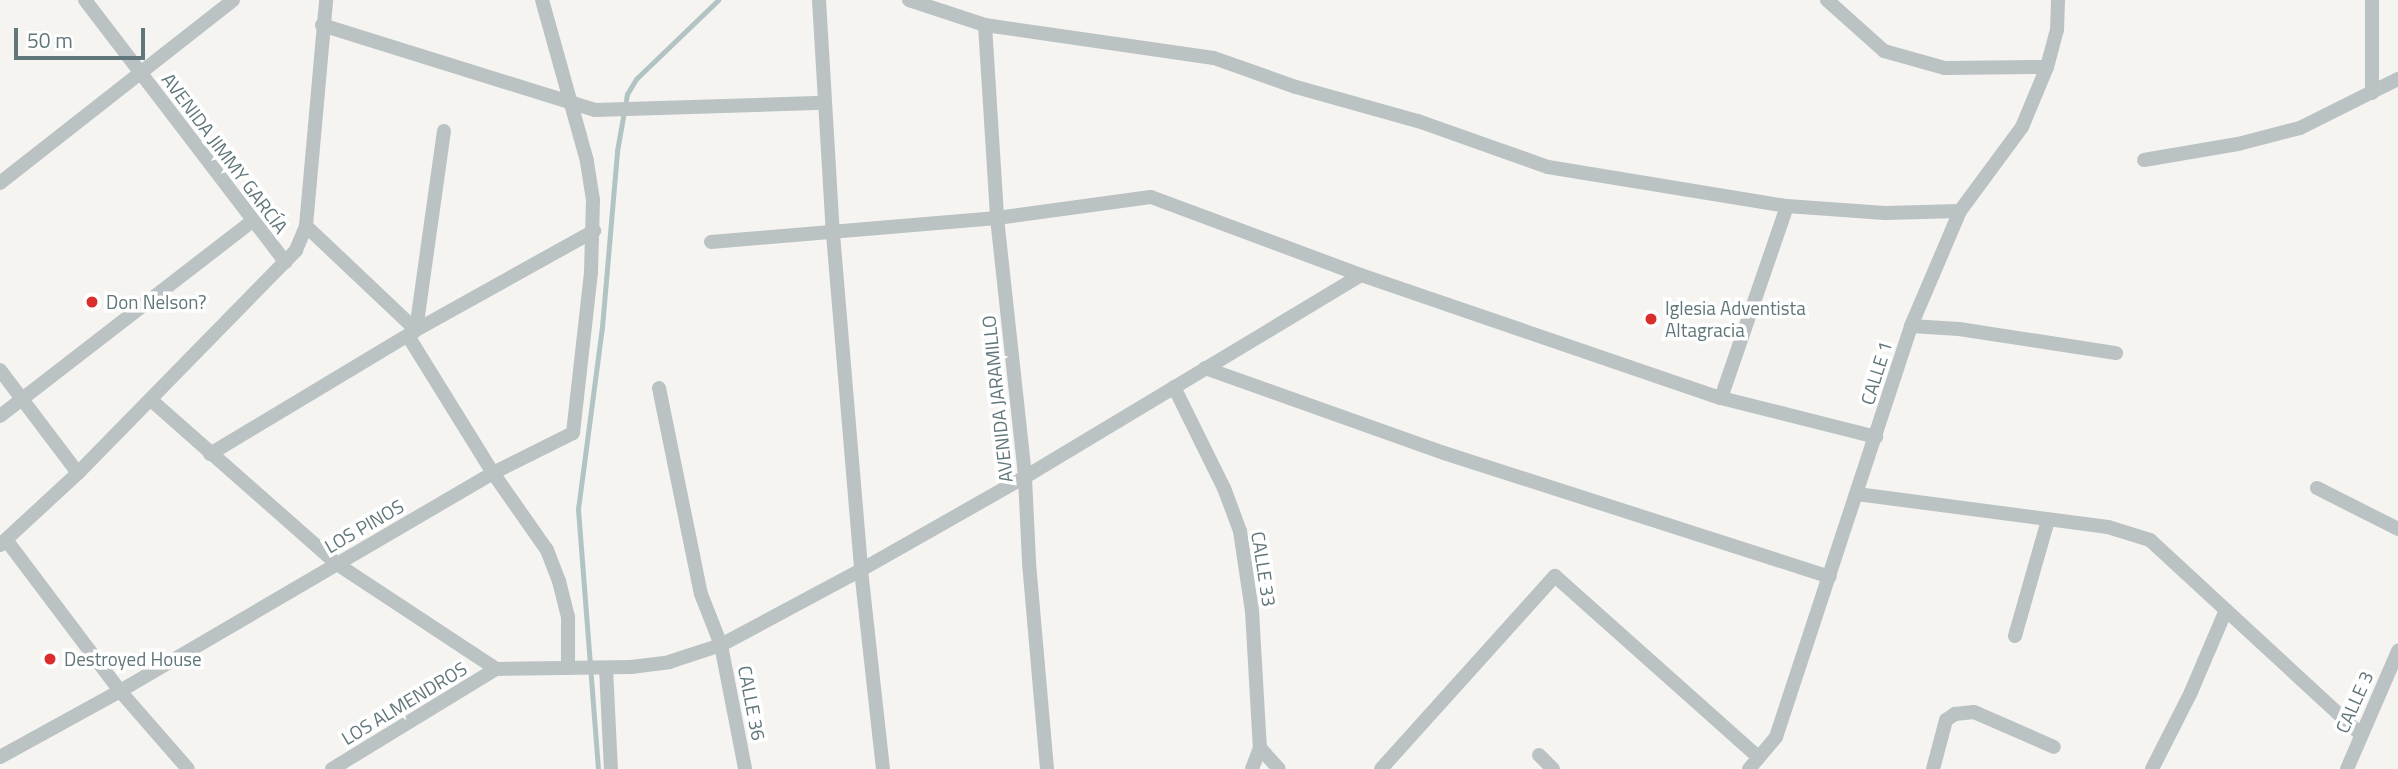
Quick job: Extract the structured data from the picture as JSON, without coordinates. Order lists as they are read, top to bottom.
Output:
{
  "streets": {
    "street": [
      "AVENIDA JIMMY GARCÍA",
      "CALLE 1",
      "AVENIDA JARAMILLO",
      "LOS PINOS",
      "CALLE 33",
      "CALLE 3",
      "LOS ALMENDROS",
      "CALLE 36"
    ]
  },
  "places": ["Don Nelson?", "Iglesia Adventista Altagracia", "Destroyed House"],
  "scale_bar": "50 m"
}
